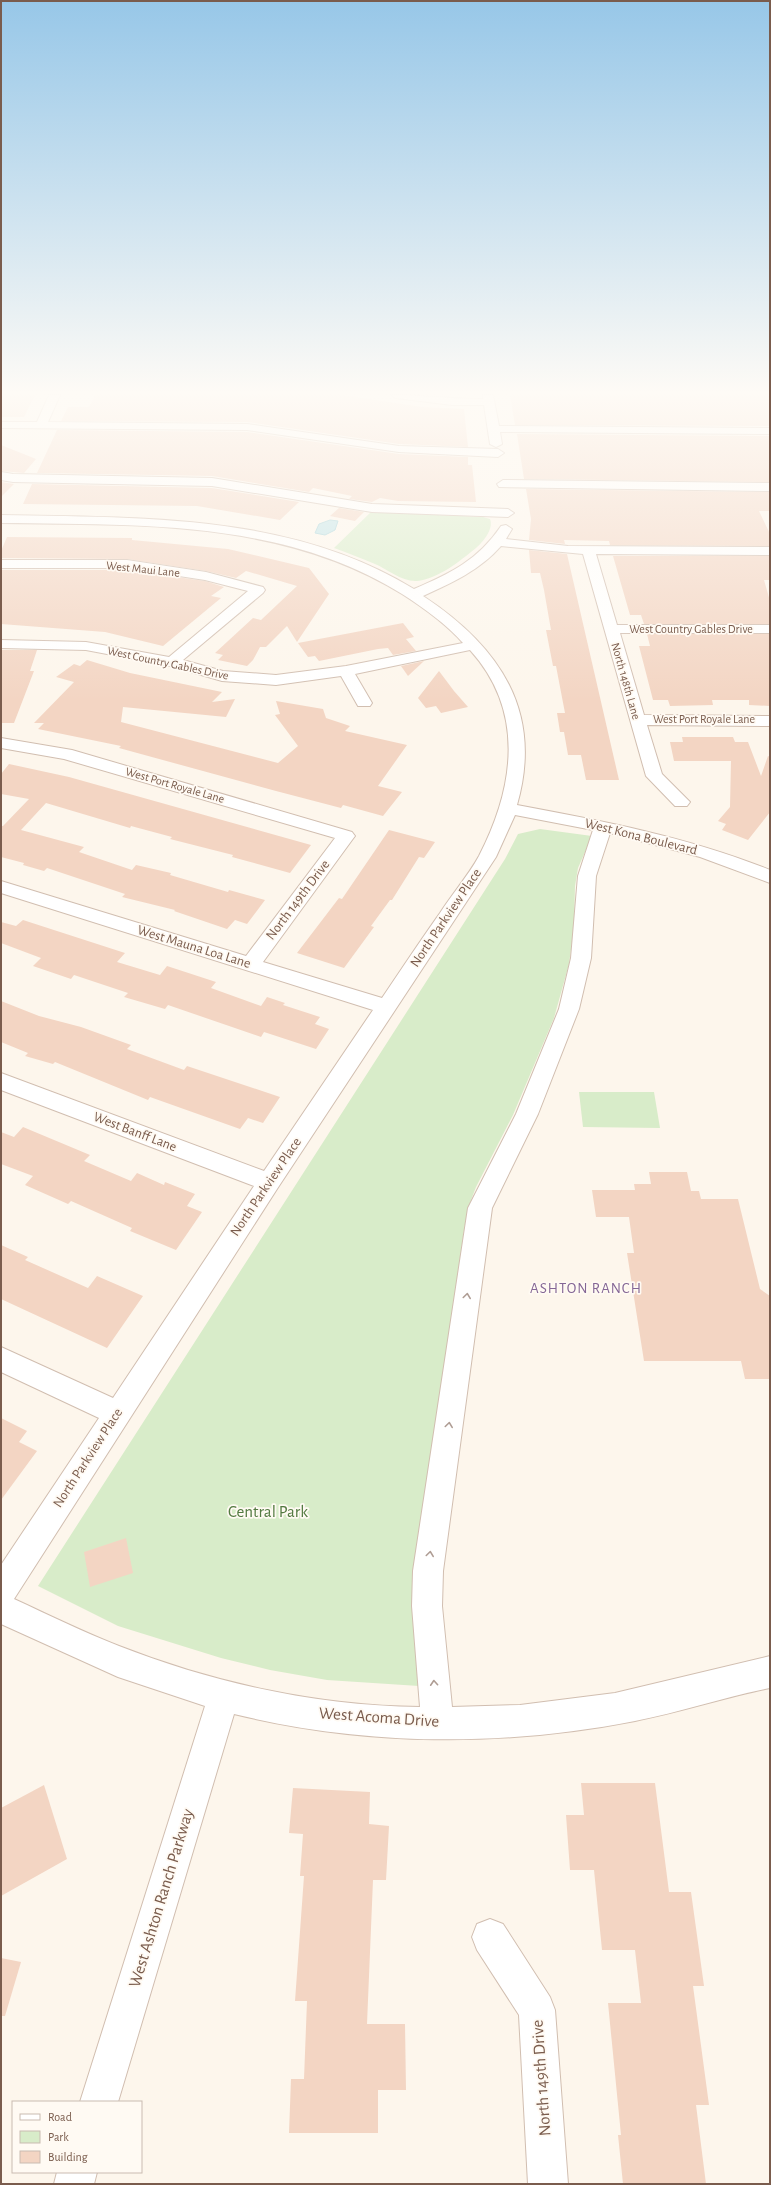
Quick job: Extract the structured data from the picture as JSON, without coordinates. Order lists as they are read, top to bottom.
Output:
{
  "streets": {
    "street": [
      "West Maui Lane",
      "West Country Gables Drive",
      "North 148th Lane",
      "West Port Royale Lane",
      "West Kona Boulevard",
      "North 149th Drive",
      "North Parkview Place",
      "West Mauna Loa Lane",
      "West Banff Lane",
      "West Acoma Drive",
      "West Ashton Ranch Parkway"
    ]
  },
  "crossings": [
    ["West Maui Lane", "West Country Gables Drive"],
    ["West Country Gables Drive", "North 148th Lane"],
    ["West Country Gables Drive", "North Parkview Place"],
    ["North 148th Lane", "West Port Royale Lane"],
    ["West Port Royale Lane", "North 149th Drive"],
    ["West Kona Boulevard", "North Parkview Place"],
    ["North 149th Drive", "West Mauna Loa Lane"],
    ["North Parkview Place", "West Mauna Loa Lane"],
    ["North Parkview Place", "West Banff Lane"],
    ["West Acoma Drive", "West Ashton Ranch Parkway"]
  ],
  "districts": ["ASHTON RANCH"],
  "parks": ["Central Park"],
  "legend": ["Road", "Park", "Building"]
}
